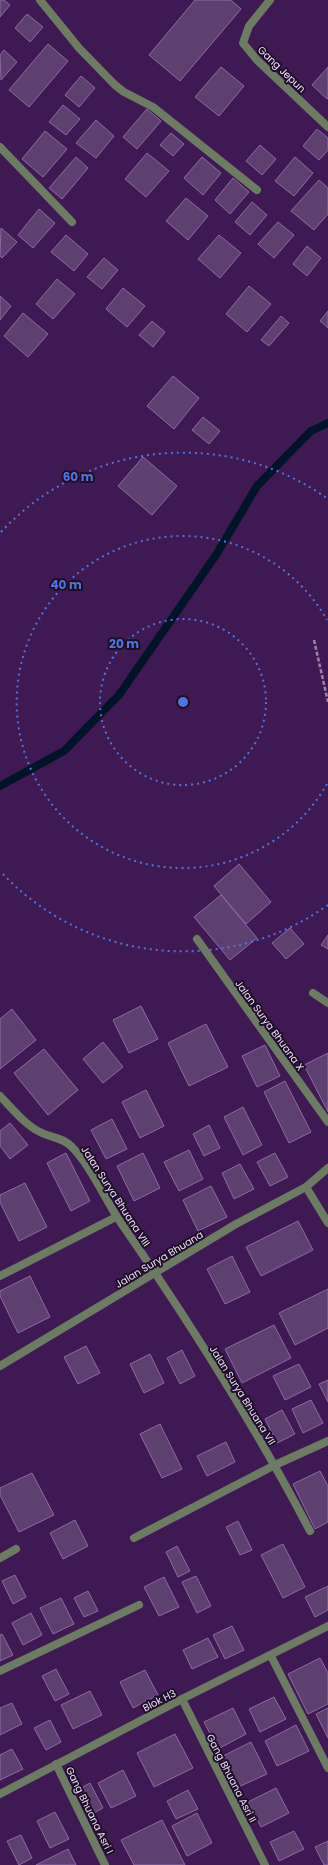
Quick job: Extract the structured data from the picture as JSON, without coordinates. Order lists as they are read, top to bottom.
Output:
{
  "streets": {
    "street": [
      "Gang Jepun",
      "Jalan Surya Bhuana X",
      "Jalan Surya Bhuana VIII",
      "Jalan Surya Bhuana",
      "Jalan Surya Bhuana VII",
      "Blok H3",
      "Gang Bhuana Asri II",
      "Gang Bhuana Asri I"
    ]
  },
  "crossings": [
    ["Jalan Surya Bhuana VIII", "Jalan Surya Bhuana"],
    ["Jalan Surya Bhuana VIII", "Jalan Surya Bhuana VII"],
    ["Jalan Surya Bhuana", "Jalan Surya Bhuana VII"],
    ["Blok H3", "Gang Bhuana Asri II"],
    ["Blok H3", "Gang Bhuana Asri I"]
  ],
  "rings": ["60 m", "40 m", "20 m"]
}
